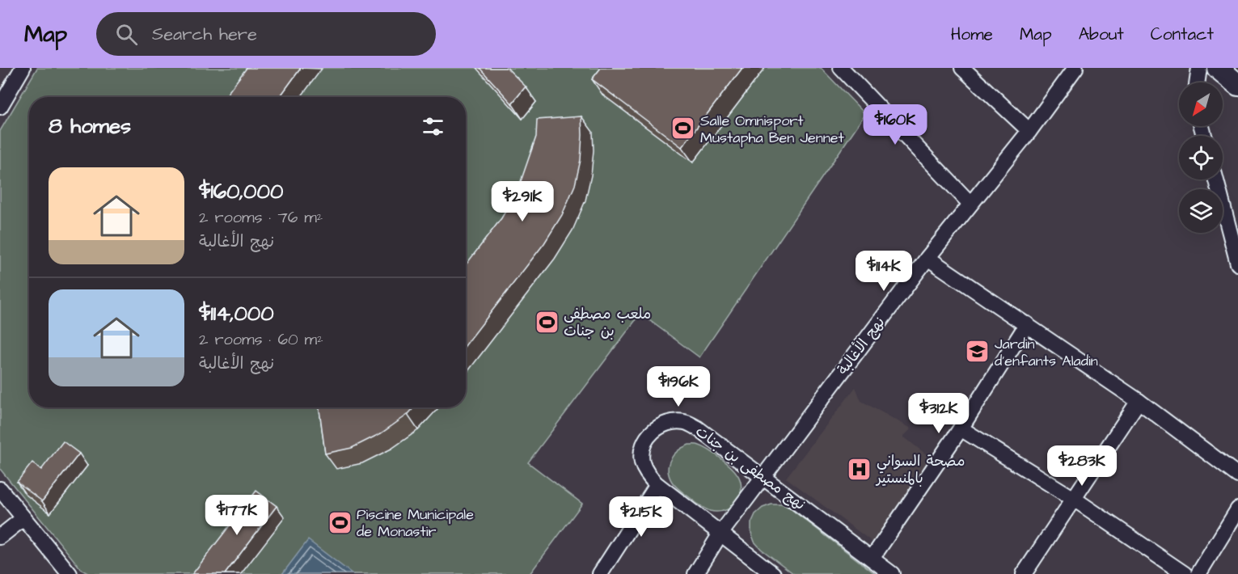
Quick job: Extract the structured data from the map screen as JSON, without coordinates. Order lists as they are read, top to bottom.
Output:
{
  "streets": {
    "street": ["نهج الأغالبة", "نهج مصطفى بن جنات"]
  },
  "crossings": [
    ["نهج الأغالبة", "نهج مصطفى بن جنات"]
  ],
  "places": {
    "sports": ["Salle Omnisport Mustapha Ben Jennet", "ملعب مصطفى بن جنات", "Piscine Municipale de Monastir"],
    "school or university": ["Jardin d'enfants Aladin"],
    "hospital": ["مصحة السواني بالمنستير"]
  },
  "north": "bottom left",
  "page": {
    "header": "Map",
    "search": "Search here",
    "nav": [
      "Home",
      "Map",
      "About",
      "Contact"
    ],
    "heading": "8 homes",
    "price": [
      "$160K",
      "$291K",
      "$114K",
      "$196K",
      "$312K",
      "$283K",
      "$177K",
      "$215K"
    ],
    "list": [
      {
        "name": "$160,000",
        "note": "2 rooms · 76 m² · نهج الأغالبة"
      },
      {
        "name": "$114,000",
        "note": "2 rooms · 60 m² · نهج الأغالبة"
      }
    ]
  }
}
